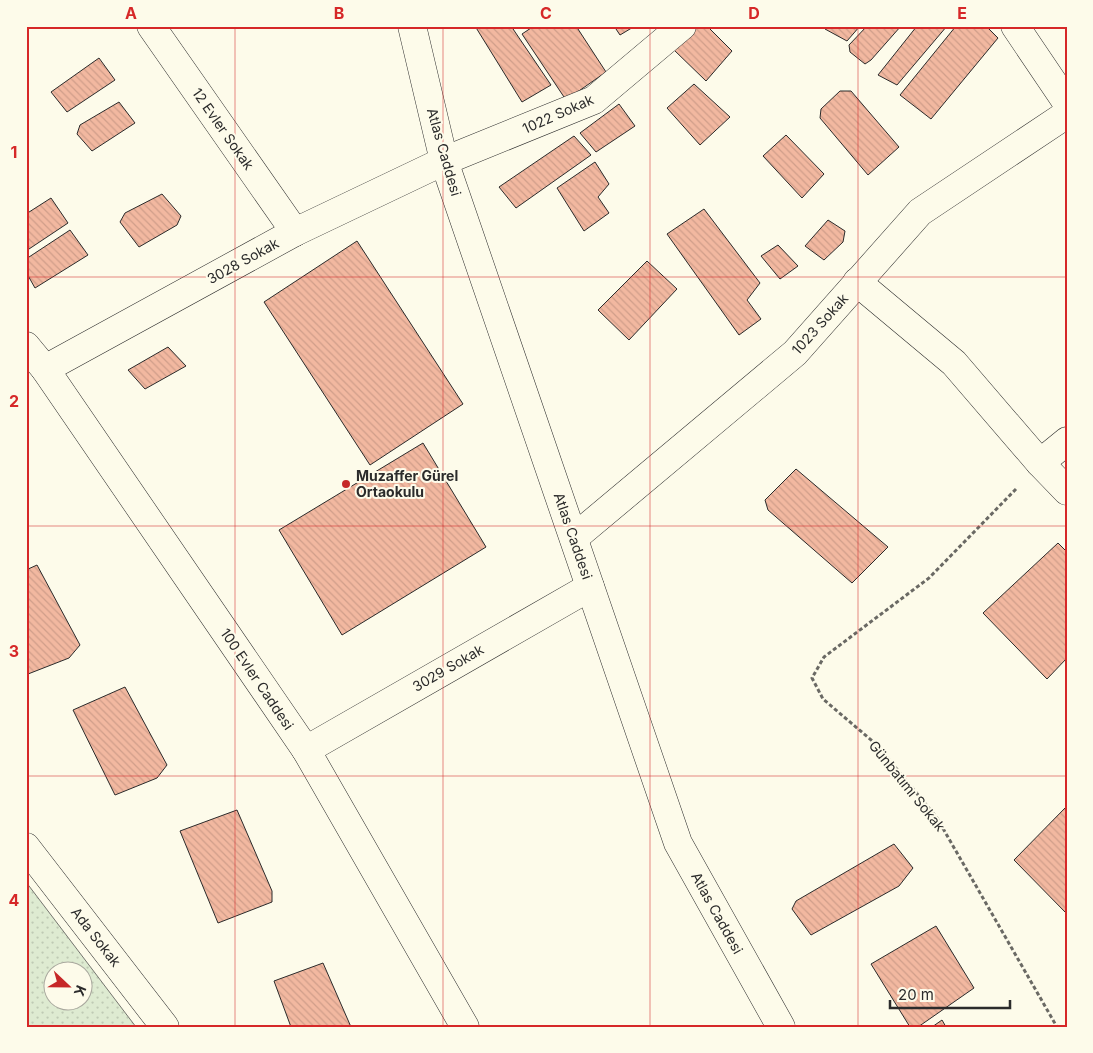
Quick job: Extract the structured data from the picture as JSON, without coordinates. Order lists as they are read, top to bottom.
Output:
{
  "streets": {
    "street": [
      "1022 Sokak",
      "12 Evler Sokak",
      "Atlas Caddesi",
      "3028 Sokak",
      "1023 Sokak",
      "3029 Sokak",
      "100 Evler Caddesi",
      "Ada Sokak"
    ],
    "path": ["Günbatımı Sokak"]
  },
  "crossings": [
    ["1022 Sokak", "Atlas Caddesi"],
    ["1022 Sokak", "3028 Sokak"],
    ["12 Evler Sokak", "3028 Sokak"],
    ["Atlas Caddesi", "3028 Sokak"],
    ["Atlas Caddesi", "1023 Sokak"],
    ["Atlas Caddesi", "3029 Sokak"],
    ["3028 Sokak", "100 Evler Caddesi"],
    ["3029 Sokak", "100 Evler Caddesi"]
  ],
  "places": ["Muzaffer Gürel Ortaokulu"],
  "scale_bar": "20 m",
  "north": "right",
  "grid": {
    "columns": [
      "A",
      "B",
      "C",
      "D",
      "E"
    ],
    "rows": [
      "1",
      "2",
      "3",
      "4"
    ]
  }
}
